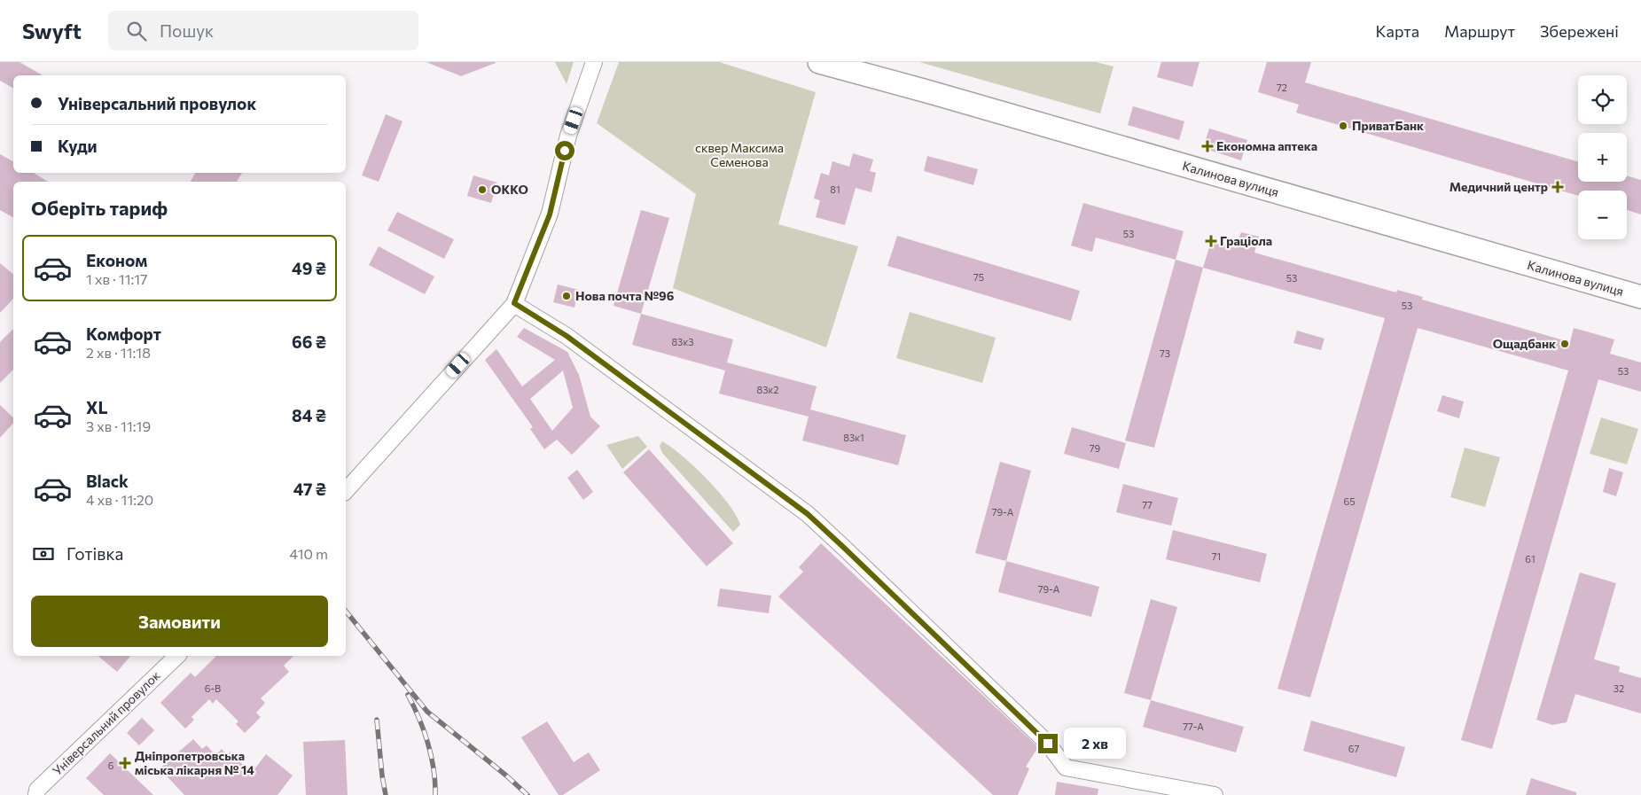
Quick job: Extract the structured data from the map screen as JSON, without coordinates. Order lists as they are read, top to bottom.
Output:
{
  "streets": {
    "main road": ["Калинова вулиця"],
    "street": ["Універсальний провулок"]
  },
  "parks": ["сквер Максима Семенова"],
  "places": {
    "other": [
      "ПриватБанк",
      "OKKO",
      "Нова почта №96",
      "Ощадбанк"
    ],
    "health": [
      "Економна аптека",
      "Медичний центр",
      "Граціола",
      "Дніпропетровська міська лікарня № 14"
    ]
  },
  "house_numbers": [
    "72",
    "81",
    "53",
    "75",
    "53",
    "53",
    "83к3",
    "73",
    "53",
    "83к2",
    "83к1",
    "79",
    "65",
    "77",
    "79-А",
    "71",
    "61",
    "79-А",
    "6-В",
    "32",
    "77-А",
    "67",
    "6"
  ],
  "page": {
    "header": "Swyft",
    "search": "Пошук",
    "nav": ["Карта", "Маршрут", "Збережені"],
    "map_buttons": ["+", "−"],
    "banner": ["Універсальний провулок", "Куди"],
    "heading": "Оберіть тариф",
    "list": [
      {
        "name": "Економ",
        "note": "1 хв · 11:17",
        "value": "49 ₴"
      },
      {
        "name": "Комфорт",
        "note": "2 хв · 11:18",
        "value": "66 ₴"
      },
      {
        "name": "XL",
        "note": "3 хв · 11:19",
        "value": "84 ₴"
      },
      {
        "name": "Black",
        "note": "4 хв · 11:20",
        "value": "47 ₴"
      }
    ],
    "pay": ["Готівка", "410 m"],
    "buttons": "Замовити",
    "bubble": "2 хв"
  }
}
